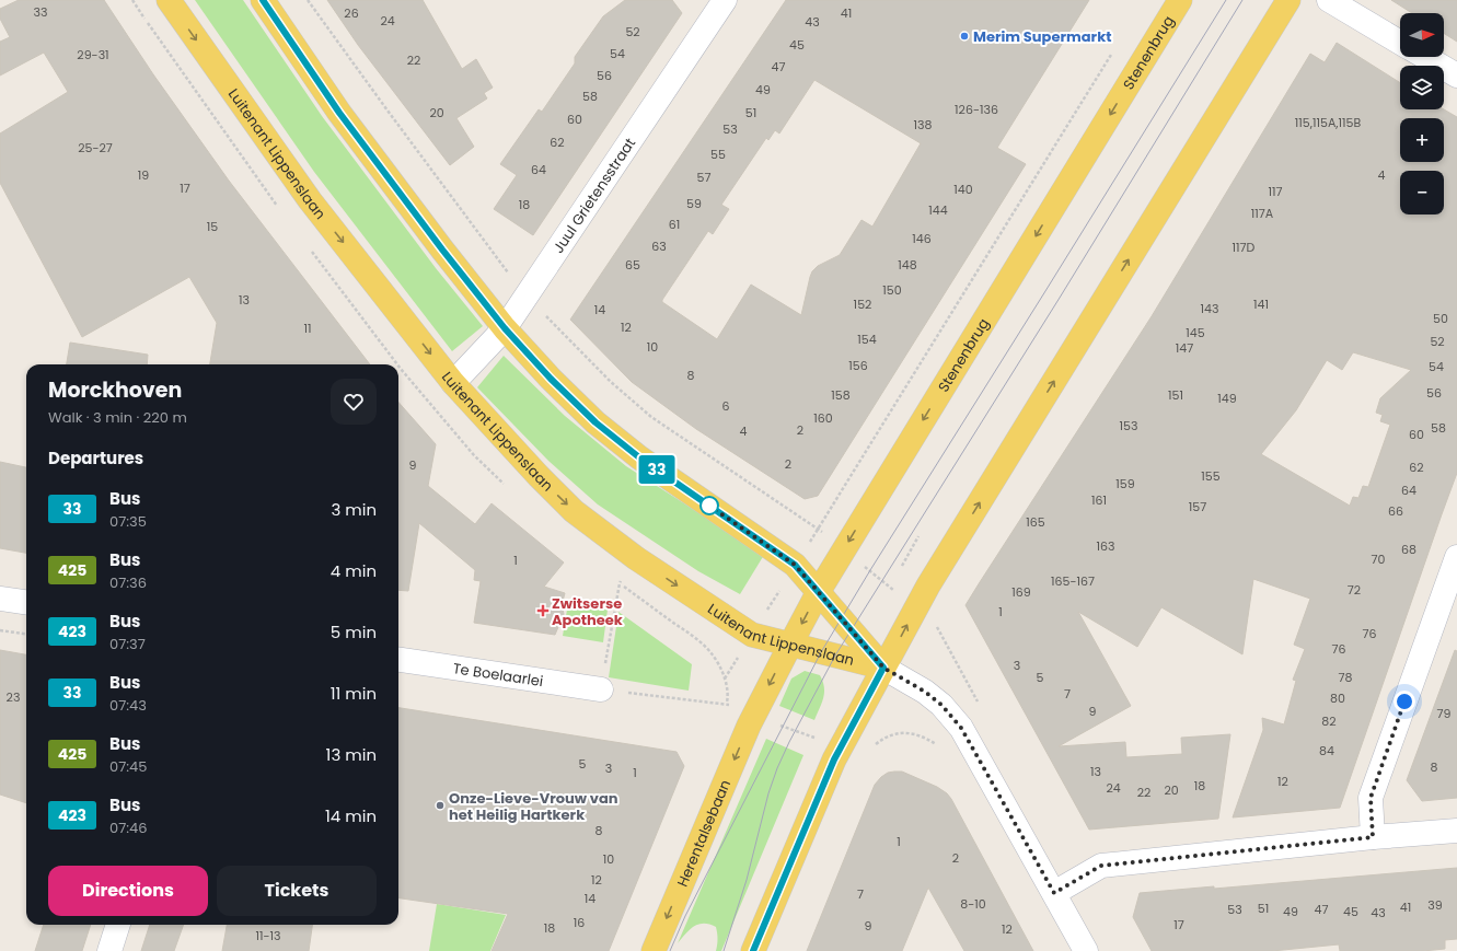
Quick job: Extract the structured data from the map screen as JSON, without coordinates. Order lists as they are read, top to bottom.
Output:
{
  "streets": {
    "main road": ["Stenenbrug", "Luitenant Lippenslaan", "Herentalsebaan"],
    "street": ["Juul Grietensstraat", "Te Boelaarlei"]
  },
  "crossings": [
    ["Stenenbrug", "Luitenant Lippenslaan"],
    ["Stenenbrug", "Herentalsebaan"],
    ["Luitenant Lippenslaan", "Juul Grietensstraat"]
  ],
  "places": {
    "other": ["Merim Supermarkt", "Onze-Lieve-Vrouw van het Heilig Hartkerk"],
    "health": ["Zwitserse Apotheek"]
  },
  "lines": ["bus line 33"],
  "house_numbers": [
    "33",
    "26",
    "41",
    "24",
    "43",
    "52",
    "45",
    "54",
    "29-31",
    "22",
    "47",
    "56",
    "49",
    "58",
    "126-136",
    "20",
    "51",
    "60",
    "115,115A,115B",
    "138",
    "53",
    "62",
    "25-27",
    "55",
    "64",
    "19",
    "4",
    "57",
    "17",
    "140",
    "117",
    "59",
    "18",
    "144",
    "117A",
    "61",
    "15",
    "146",
    "63",
    "117D",
    "65",
    "148",
    "150",
    "13",
    "152",
    "141",
    "143",
    "14",
    "50",
    "12",
    "11",
    "145",
    "154",
    "52",
    "10",
    "147",
    "156",
    "54",
    "8",
    "56",
    "158",
    "151",
    "149",
    "6",
    "160",
    "153",
    "58",
    "2",
    "4",
    "60",
    "2",
    "9",
    "62",
    "155",
    "159",
    "64",
    "161",
    "157",
    "66",
    "165",
    "163",
    "68",
    "70",
    "1",
    "165-167",
    "72",
    "169",
    "1",
    "76",
    "76",
    "3",
    "5",
    "78",
    "7",
    "23",
    "80",
    "9",
    "79",
    "82",
    "84",
    "5",
    "8",
    "3",
    "13",
    "1",
    "12",
    "18",
    "24",
    "20",
    "22",
    "8",
    "1",
    "2",
    "10",
    "12",
    "7",
    "14",
    "8-10",
    "39",
    "41",
    "51",
    "53",
    "47",
    "49",
    "45",
    "43",
    "16",
    "17",
    "9",
    "18",
    "12",
    "11-13"
  ],
  "north": "right",
  "page": {
    "on_map": "33",
    "map_buttons": ["+", "−"],
    "heading": [
      ["Morckhoven", "Walk · 3 min · 220 m"],
      "Departures"
    ],
    "list": [
      {
        "mark": "33",
        "name": "Bus",
        "note": "07:35",
        "value": "3 min"
      },
      {
        "mark": "425",
        "name": "Bus",
        "note": "07:36",
        "value": "4 min"
      },
      {
        "mark": "423",
        "name": "Bus",
        "note": "07:37",
        "value": "5 min"
      },
      {
        "mark": "33",
        "name": "Bus",
        "note": "07:43",
        "value": "11 min"
      },
      {
        "mark": "425",
        "name": "Bus",
        "note": "07:45",
        "value": "13 min"
      },
      {
        "mark": "423",
        "name": "Bus",
        "note": "07:46",
        "value": "14 min"
      }
    ],
    "buttons": ["Directions", "Tickets"]
  }
}
